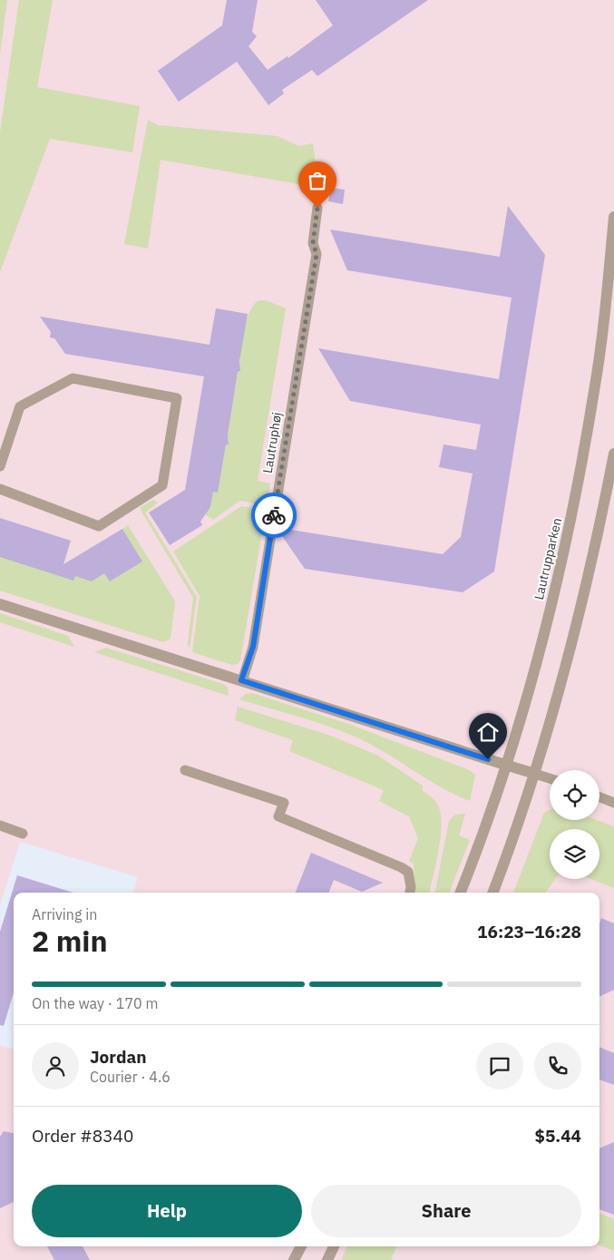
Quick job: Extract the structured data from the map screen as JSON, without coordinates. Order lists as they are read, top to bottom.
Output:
{
  "streets": {
    "street": ["Lautrupparken"],
    "lane": ["Lautruphøj"]
  },
  "page": {
    "heading": ["2 min", "Arriving in", "16:23–16:28"],
    "panel": [
      "Jordan",
      "Courier · 4.6",
      "Order #8340",
      "$5.44"
    ],
    "bar": "On the way · 170 m",
    "buttons": ["Help", "Share"]
  }
}
